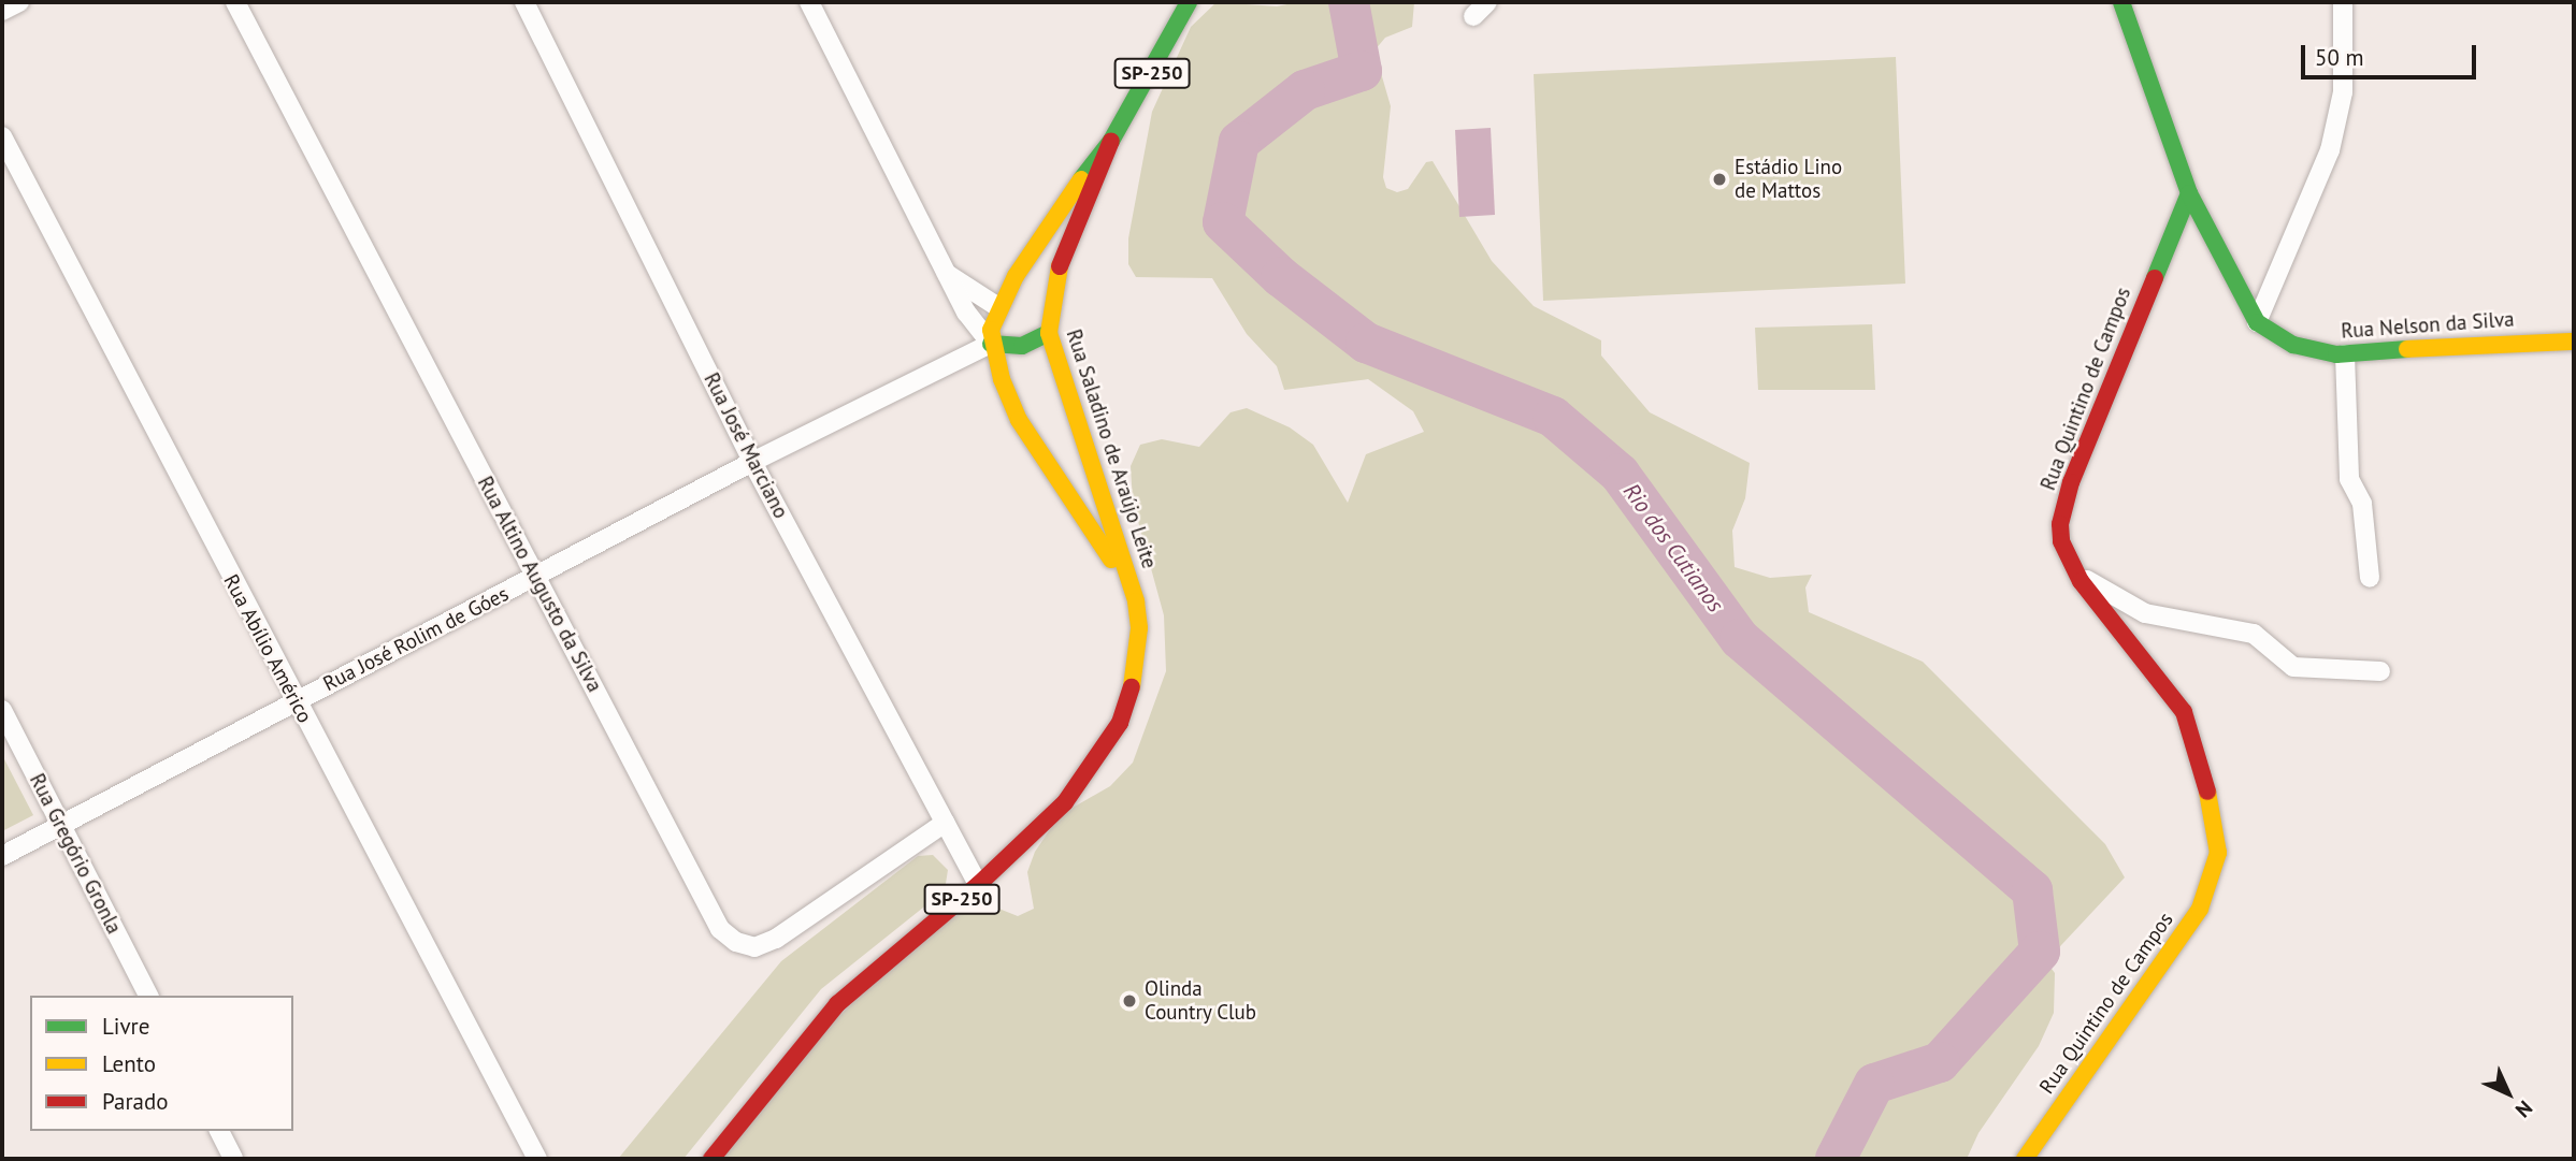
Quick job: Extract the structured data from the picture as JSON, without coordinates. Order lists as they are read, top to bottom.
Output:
{
  "streets": {
    "main road": [
      "SP-250",
      "Rua Nelson da Silva",
      "Rua Quintino de Campos",
      "Rua Saladino de Araújo Leite"
    ],
    "street": [
      "Rua José Marciano",
      "Rua Altino Augusto da Silva",
      "Rua José Rolim de Góes",
      "Rua Abílio Américo",
      "Rua Gregório Gronla"
    ]
  },
  "crossings": [
    ["Rua José Marciano", "Rua Saladino de Araújo Leite"],
    ["Rua José Marciano", "Rua Altino Augusto da Silva"],
    ["Rua José Marciano", "Rua José Rolim de Góes"],
    ["Rua Saladino de Araújo Leite", "Rua José Rolim de Góes"],
    ["Rua Altino Augusto da Silva", "Rua José Rolim de Góes"],
    ["Rua José Rolim de Góes", "Rua Abílio Américo"],
    ["Rua José Rolim de Góes", "Rua Gregório Gronla"]
  ],
  "water": ["Rio dos Cutianos"],
  "places": ["Estádio Lino de Mattos", "Olinda Country Club"],
  "legend": ["Livre", "Lento", "Parado"],
  "scale_bar": "50 m",
  "north": "bottom right"
}
